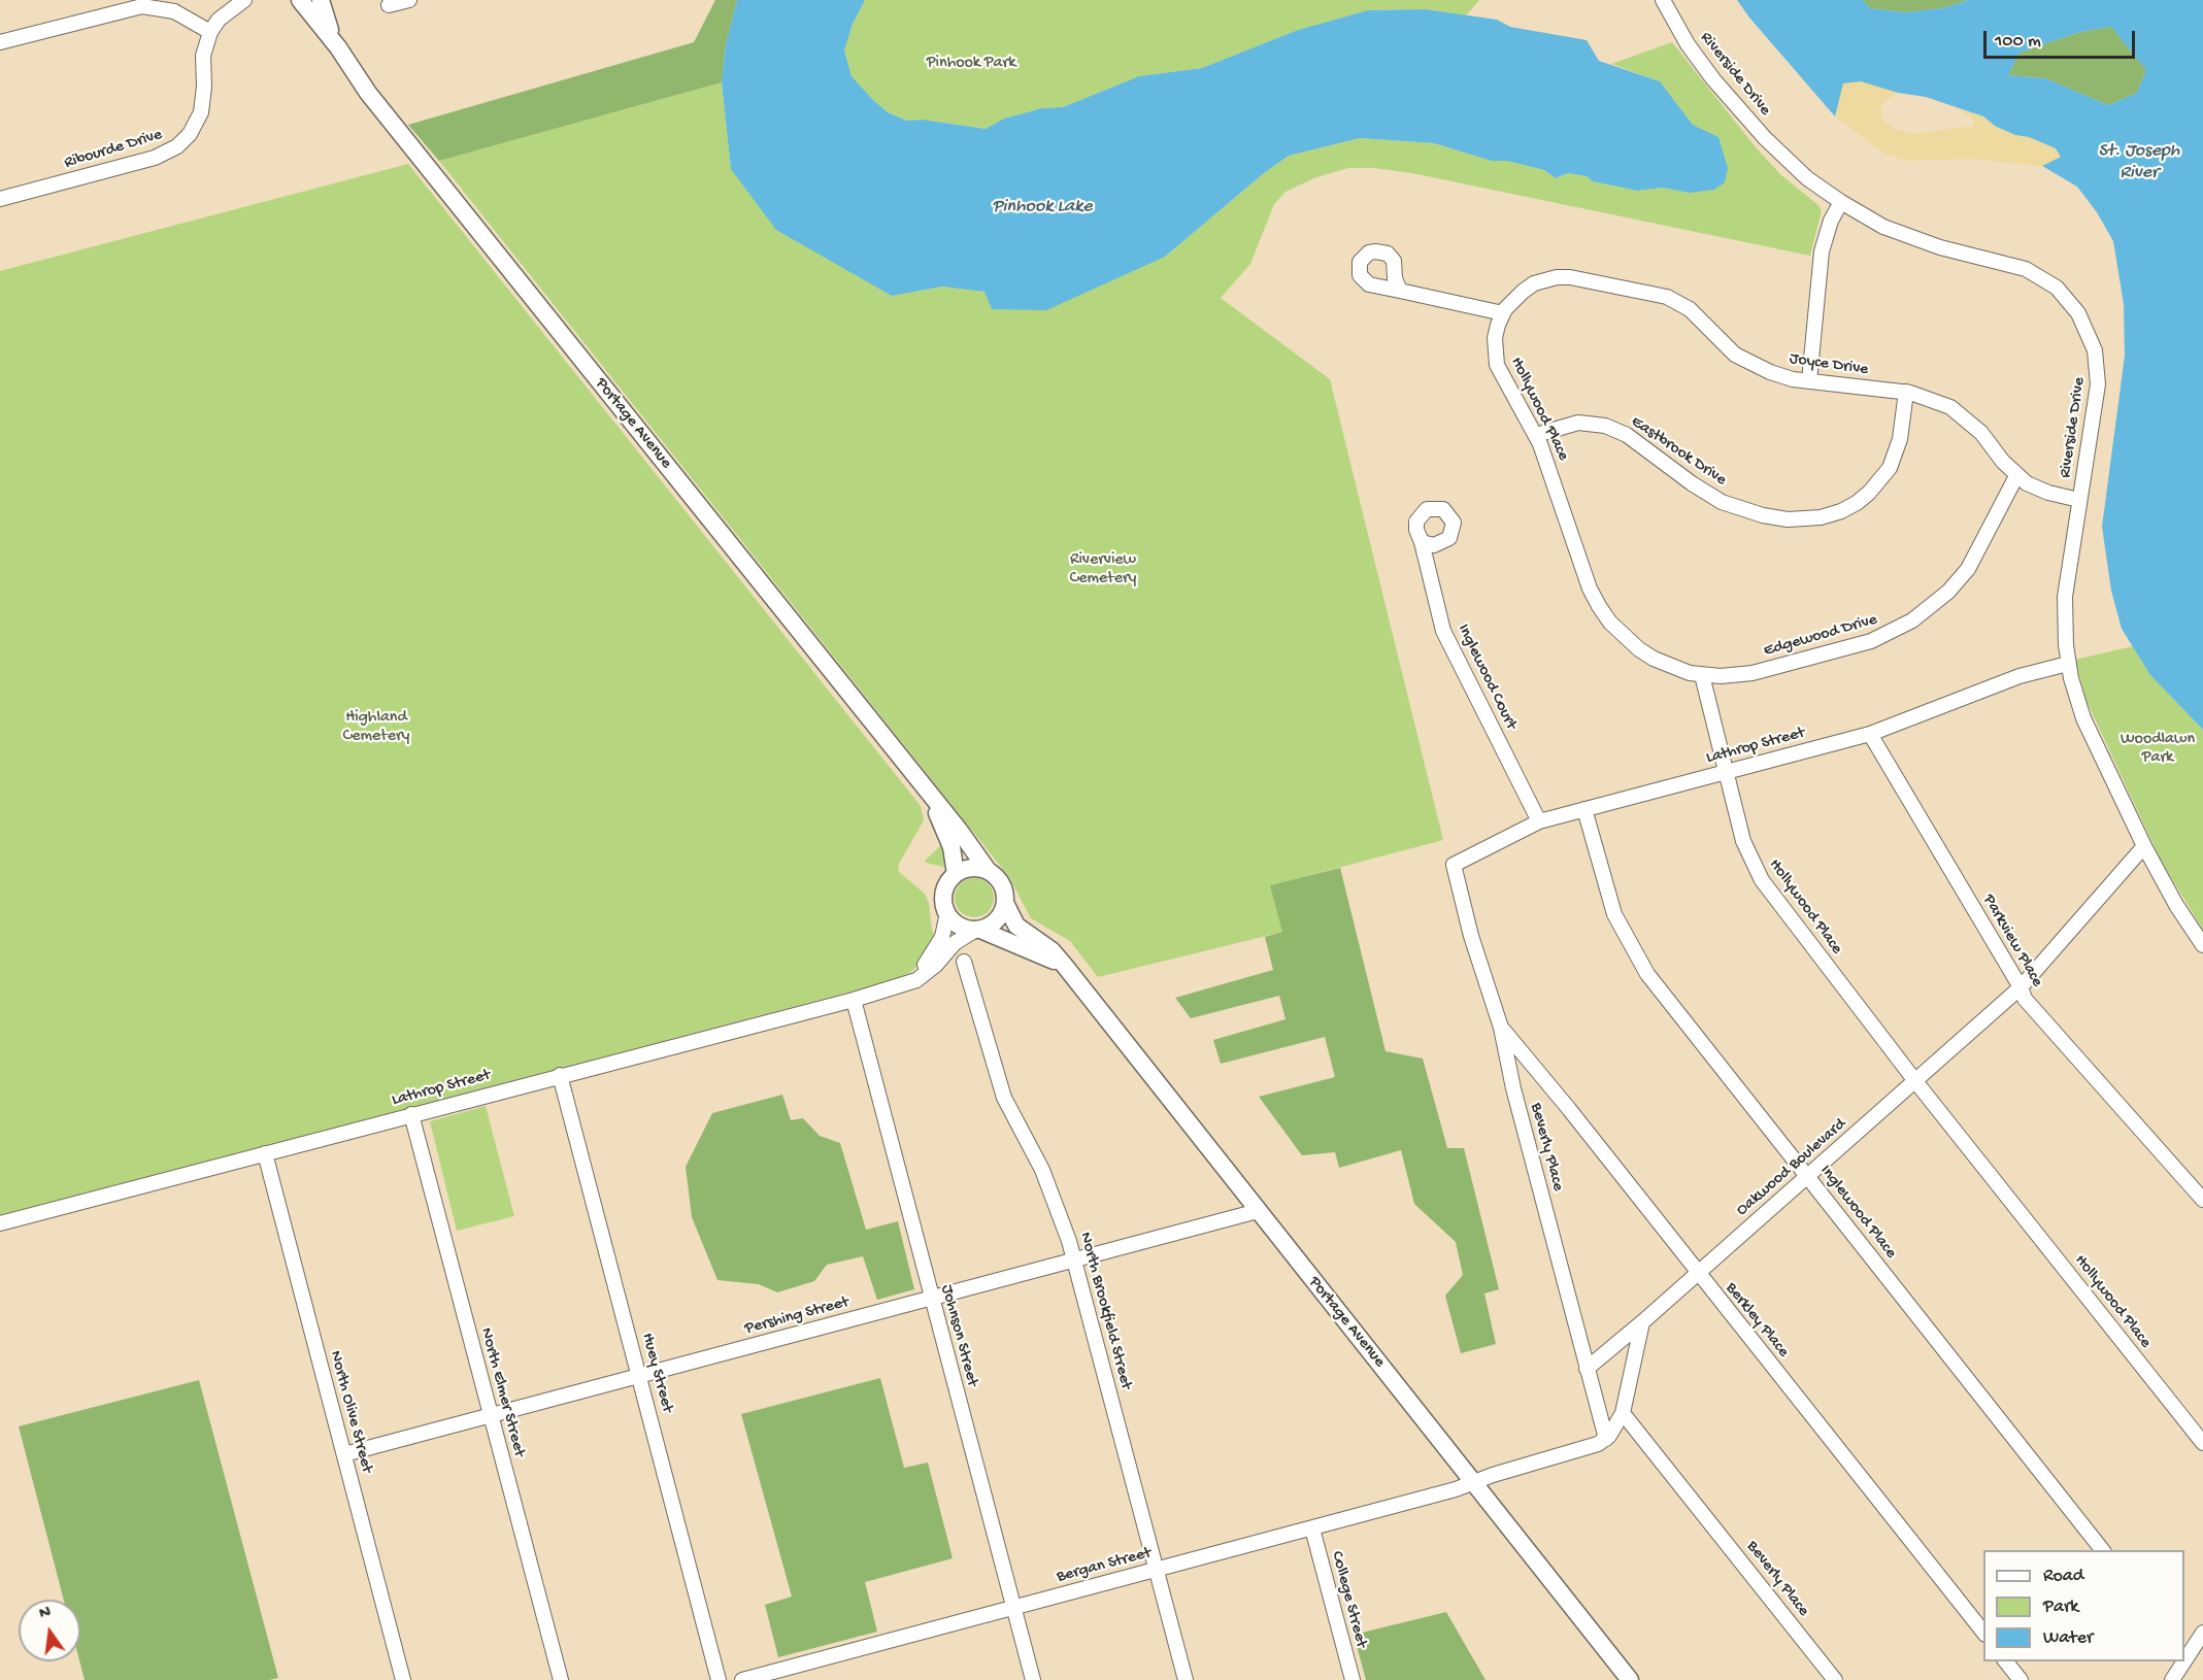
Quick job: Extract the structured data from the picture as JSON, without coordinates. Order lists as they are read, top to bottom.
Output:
{
  "streets": {
    "main road": ["Portage Avenue"],
    "street": [
      "Riverside Drive",
      "Ribourde Drive",
      "Joyce Drive",
      "Hollywood Place",
      "Eastbrook Drive",
      "Edgewood Drive",
      "Inglewood Court",
      "Lathrop Street",
      "Parkview Place",
      "Beverly Place",
      "Oakwood Boulevard",
      "Inglewood Place",
      "North Brookfield Street",
      "Pershing Street",
      "Berkley Place",
      "Johnson Street",
      "Huey Street",
      "North Elmer Street",
      "North Olive Street",
      "Bergan Street",
      "College Street"
    ]
  },
  "crossings": [
    ["Riverside Drive", "Joyce Drive"],
    ["Riverside Drive", "Lathrop Street"],
    ["Riverside Drive", "Oakwood Boulevard"],
    ["Joyce Drive", "Hollywood Place"],
    ["Joyce Drive", "Eastbrook Drive"],
    ["Joyce Drive", "Edgewood Drive"],
    ["Hollywood Place", "Eastbrook Drive"],
    ["Hollywood Place", "Edgewood Drive"],
    ["Hollywood Place", "Lathrop Street"],
    ["Hollywood Place", "Oakwood Boulevard"],
    ["Portage Avenue", "Lathrop Street"],
    ["Portage Avenue", "Pershing Street"],
    ["Portage Avenue", "Bergan Street"],
    ["Inglewood Court", "Lathrop Street"],
    ["Lathrop Street", "Parkview Place"],
    ["Lathrop Street", "Beverly Place"],
    ["Lathrop Street", "Inglewood Place"],
    ["Lathrop Street", "Johnson Street"],
    ["Lathrop Street", "Huey Street"],
    ["Lathrop Street", "North Elmer Street"],
    ["Lathrop Street", "North Olive Street"],
    ["Parkview Place", "Oakwood Boulevard"],
    ["Beverly Place", "Berkley Place"],
    ["Oakwood Boulevard", "Inglewood Place"],
    ["Oakwood Boulevard", "Berkley Place"],
    ["North Brookfield Street", "Pershing Street"],
    ["North Brookfield Street", "Bergan Street"],
    ["Pershing Street", "Johnson Street"],
    ["Pershing Street", "Huey Street"],
    ["Pershing Street", "North Elmer Street"],
    ["Pershing Street", "North Olive Street"],
    ["Johnson Street", "Bergan Street"],
    ["Bergan Street", "College Street"]
  ],
  "water": ["St. Joseph River", "Pinhook Lake"],
  "parks": [
    "Pinhook Park",
    "Riverview Cemetery",
    "Highland Cemetery",
    "Woodlawn Park"
  ],
  "legend": ["Road", "Park", "Water"],
  "scale_bar": "100 m",
  "north": "top"
}
